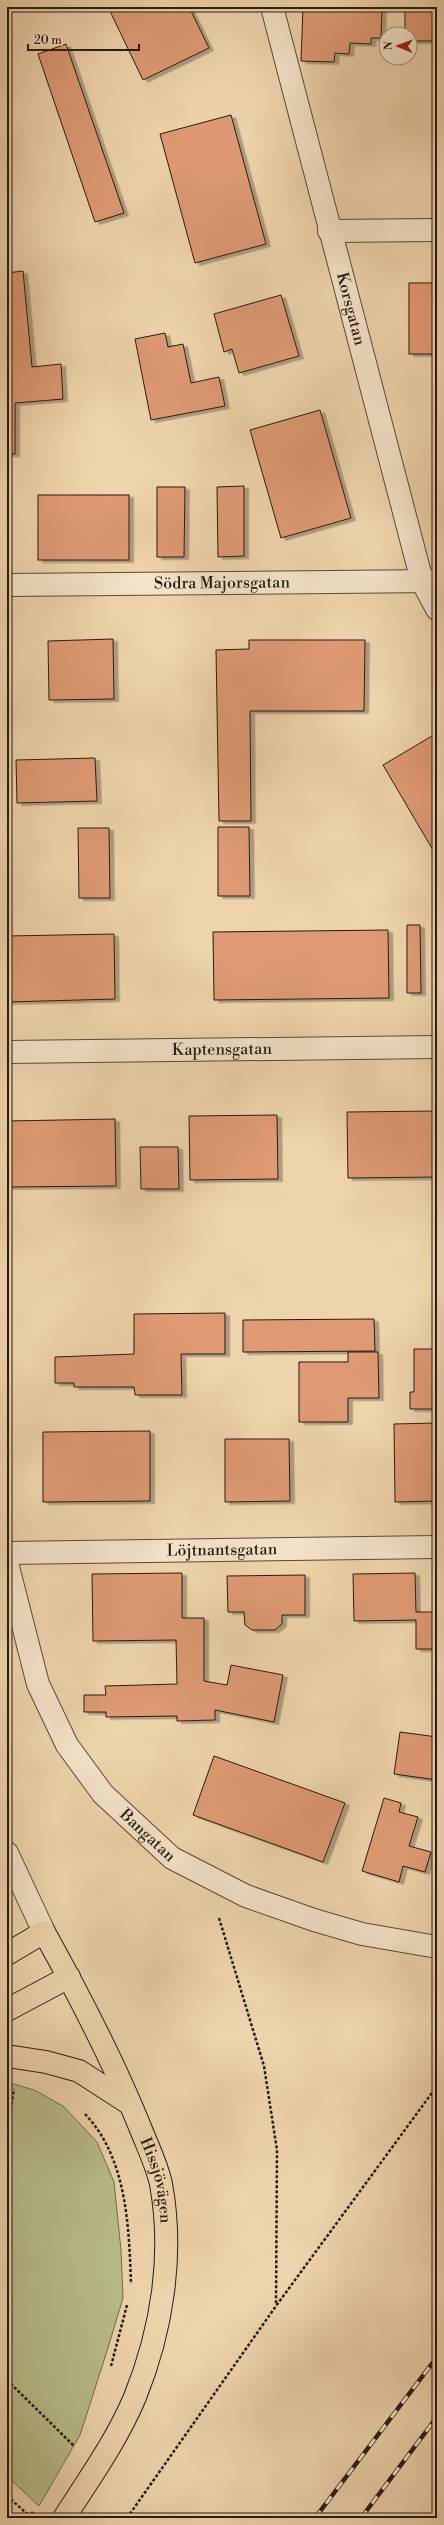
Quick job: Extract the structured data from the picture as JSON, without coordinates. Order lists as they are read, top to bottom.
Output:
{
  "streets": {
    "main road": ["Hissjövägen"],
    "street": [
      "Korsgatan",
      "Södra Majorsgatan",
      "Kaptensgatan",
      "Löjtnantsgatan",
      "Bangatan"
    ]
  },
  "crossings": [
    ["Korsgatan", "Södra Majorsgatan"]
  ],
  "scale_bar": "20 m",
  "north": "left"
}
